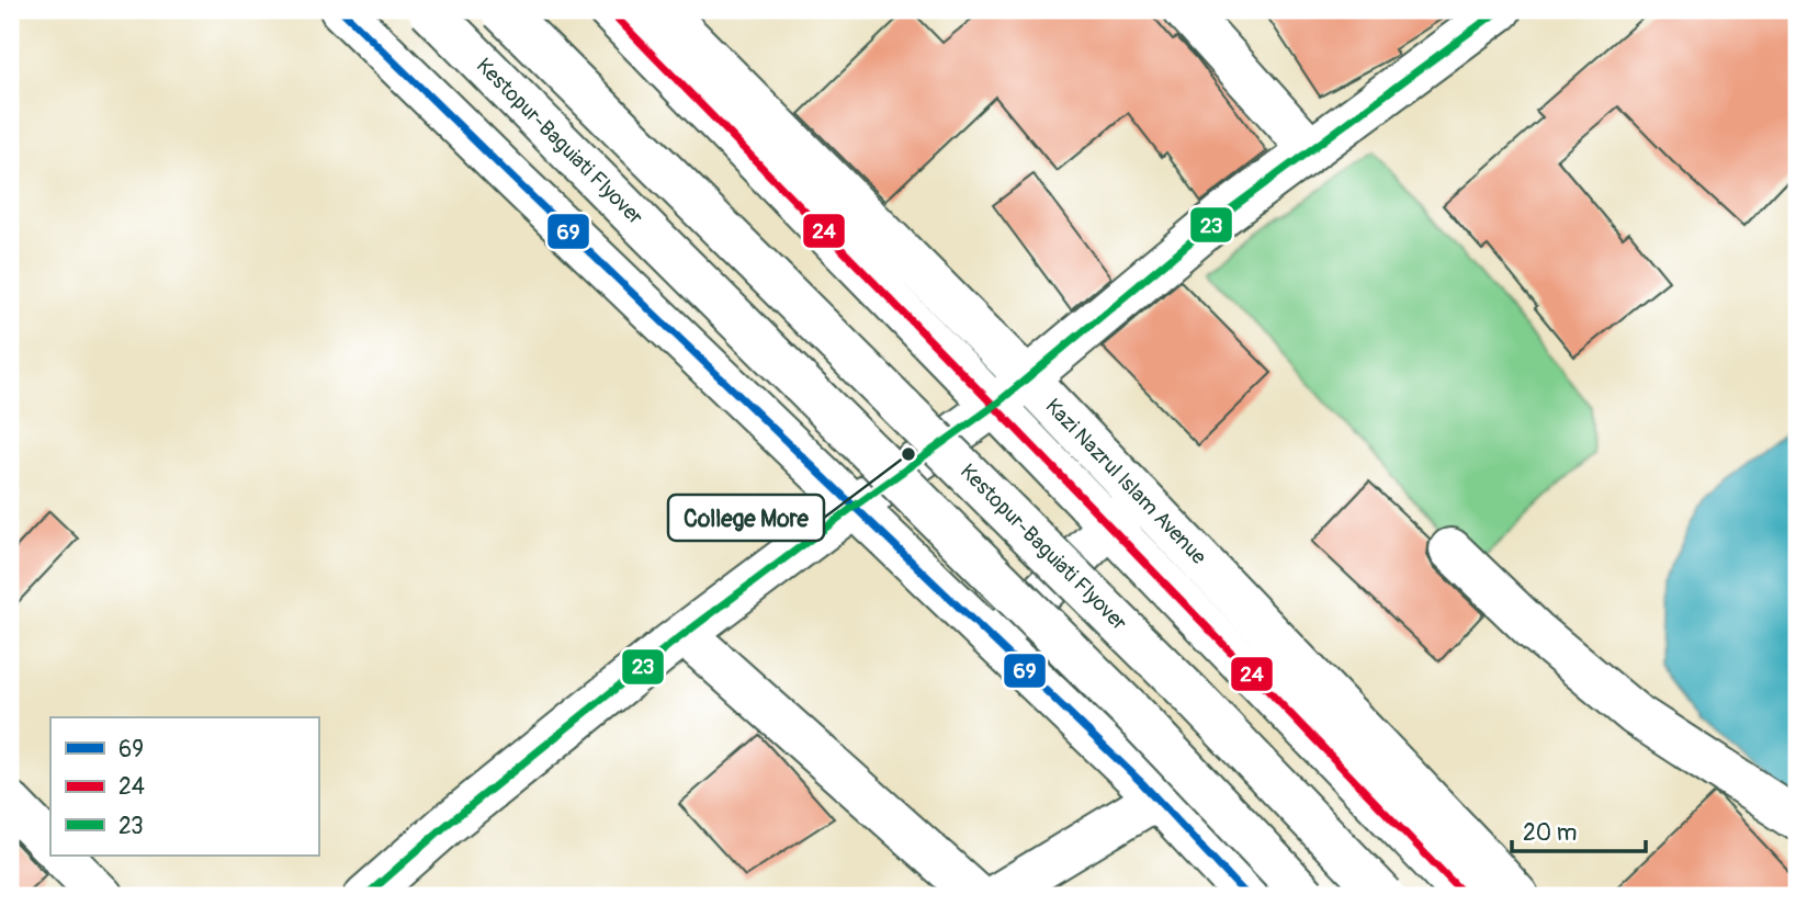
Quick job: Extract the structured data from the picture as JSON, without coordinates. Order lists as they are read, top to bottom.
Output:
{
  "streets": {
    "main road": ["Kestopur-Baguiati Flyover", "Kazi Nazrul Islam Avenue"]
  },
  "places": ["College More"],
  "lines": ["transit line 69", "transit line 24", "transit line 23"],
  "legend": ["69", "24", "23"],
  "scale_bar": "20 m"
}
